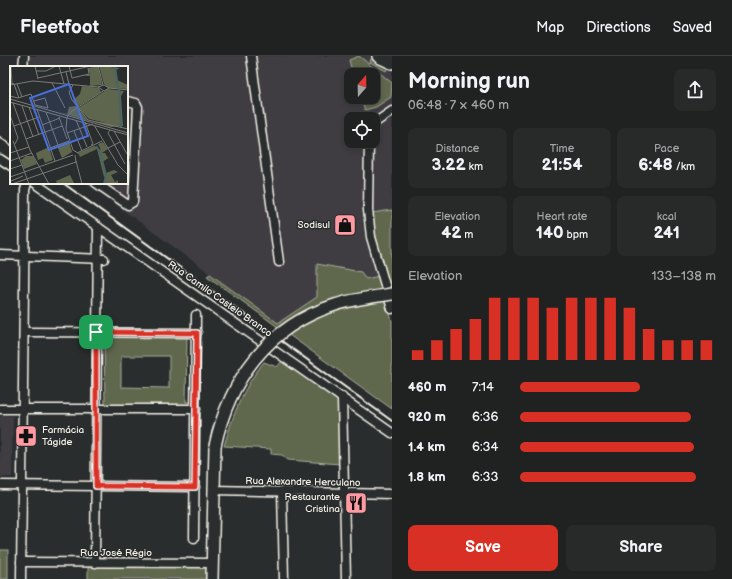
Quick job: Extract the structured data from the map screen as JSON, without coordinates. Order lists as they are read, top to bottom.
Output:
{
  "streets": {
    "street": ["Rua Camilo Castelo Branco", "Rua Alexandre Herculano", "Rua José Régio"]
  },
  "places": {
    "shop": ["Sodisul"],
    "pharmacy": ["Farmácia Tágide"],
    "restaurant": ["Restaurante Cristina"]
  },
  "north": "top",
  "page": {
    "header": "Fleetfoot",
    "nav": ["Map", "Directions", "Saved"],
    "heading": ["Morning run", "06:48 · 7 × 460 m"],
    "stats": [
      ["Distance", "3.22 km"],
      ["Time", "21:54"],
      ["Pace", "6:48 /km"],
      ["Elevation", "42 m"],
      ["Heart rate", "140 bpm"],
      ["kcal", "241"]
    ],
    "chart": ["Elevation", "133–138 m"],
    "list": [
      {
        "name": "460 m",
        "note": "7:14"
      },
      {
        "name": "920 m",
        "note": "6:36"
      },
      {
        "name": "1.4 km",
        "note": "6:34"
      },
      {
        "name": "1.8 km",
        "note": "6:33"
      }
    ],
    "buttons": ["Save", "Share"]
  }
}
